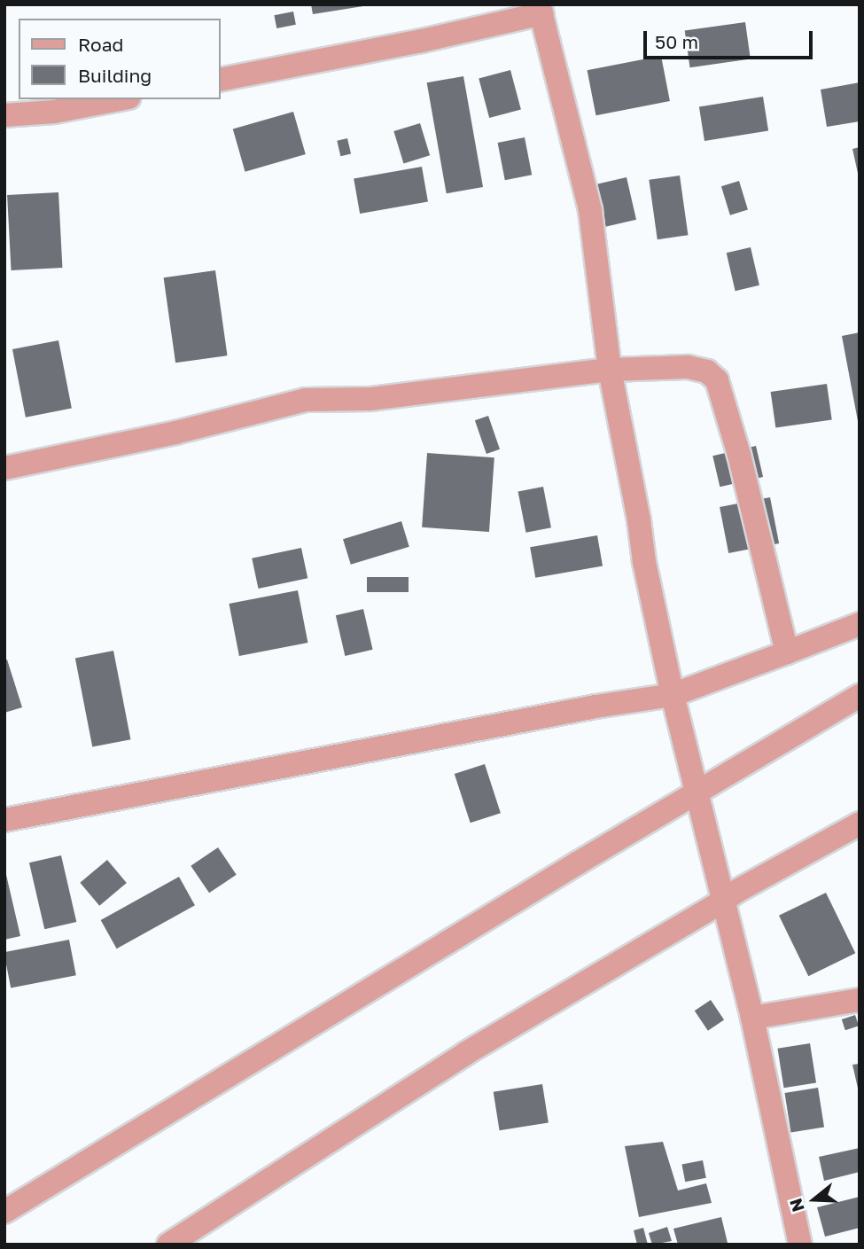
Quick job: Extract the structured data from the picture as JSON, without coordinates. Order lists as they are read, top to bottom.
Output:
{
  "legend": ["Road", "Building"],
  "scale_bar": "50 m",
  "north": "left"
}
